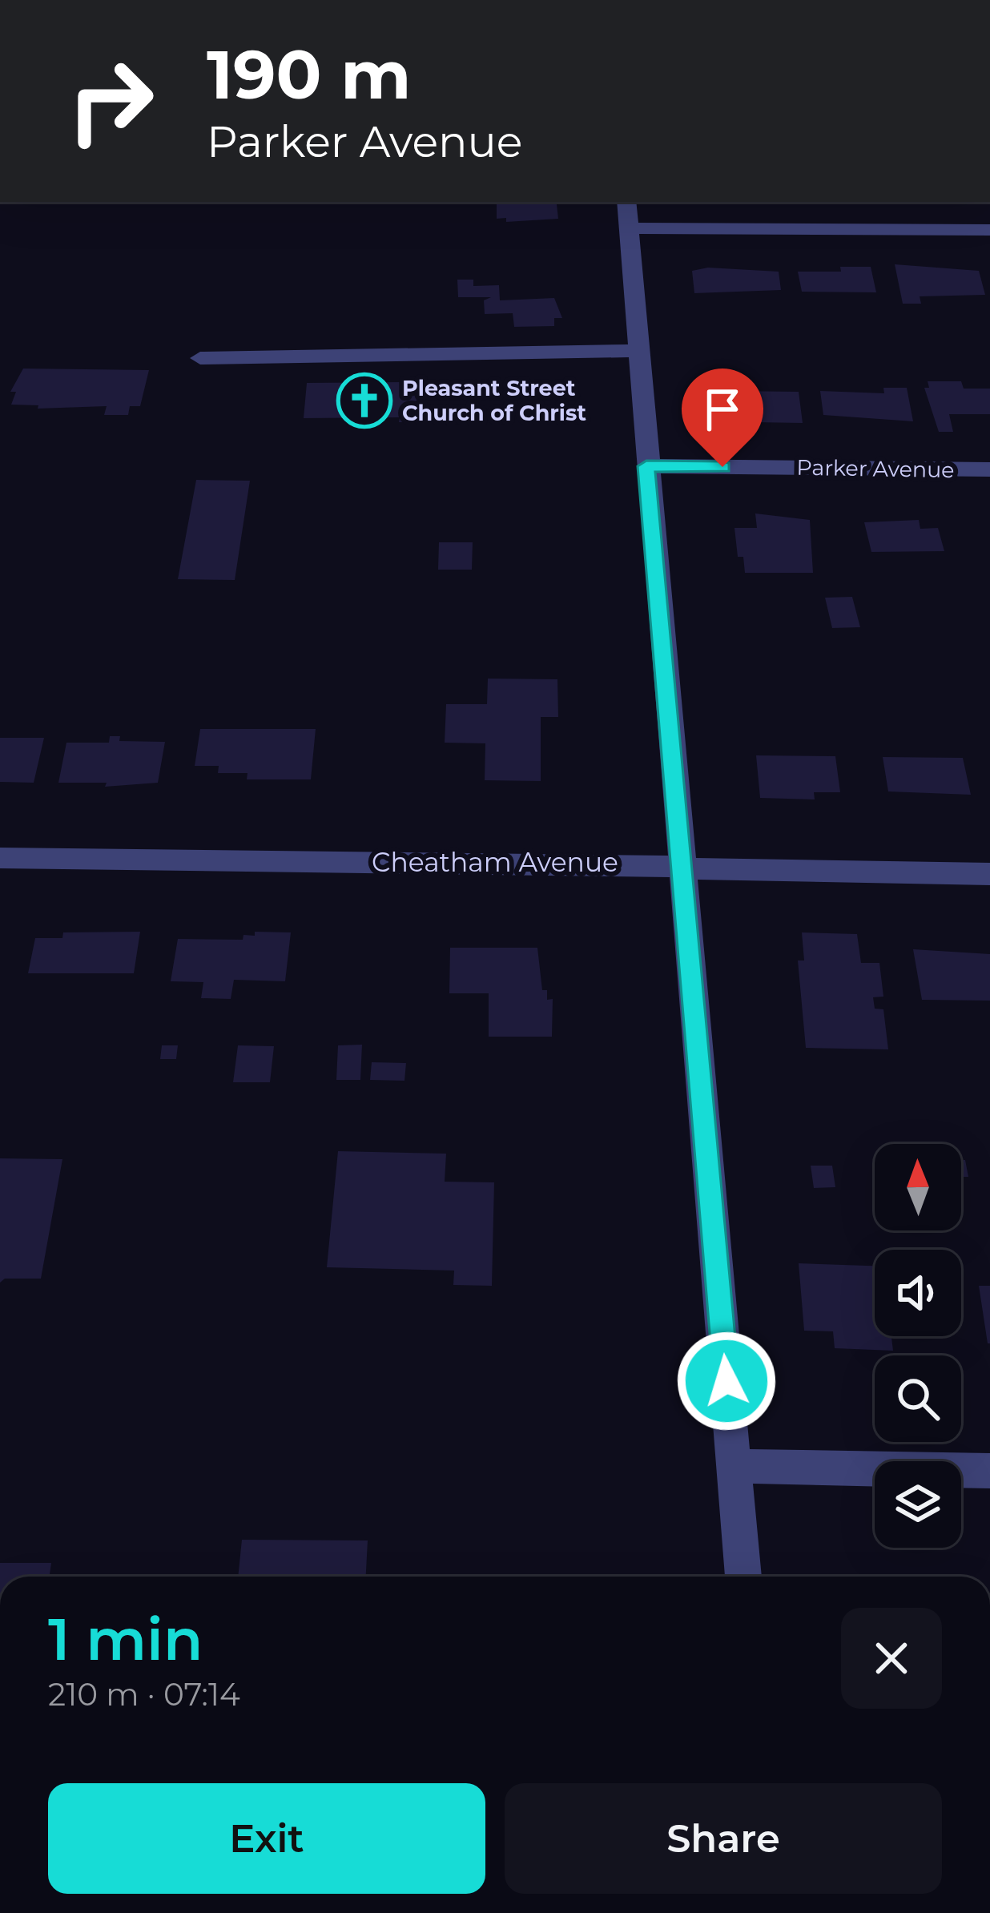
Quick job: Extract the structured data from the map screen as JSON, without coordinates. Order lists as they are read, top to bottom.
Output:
{
  "streets": {
    "street": ["Parker Avenue", "Cheatham Avenue"]
  },
  "places": {
    "church": ["Pleasant Street Church of Christ"]
  },
  "north": "top",
  "page": {
    "turn": ["190 m", "Parker Avenue"],
    "heading": ["1 min", "210 m · 07:14"],
    "buttons": ["Exit", "Share"]
  }
}
